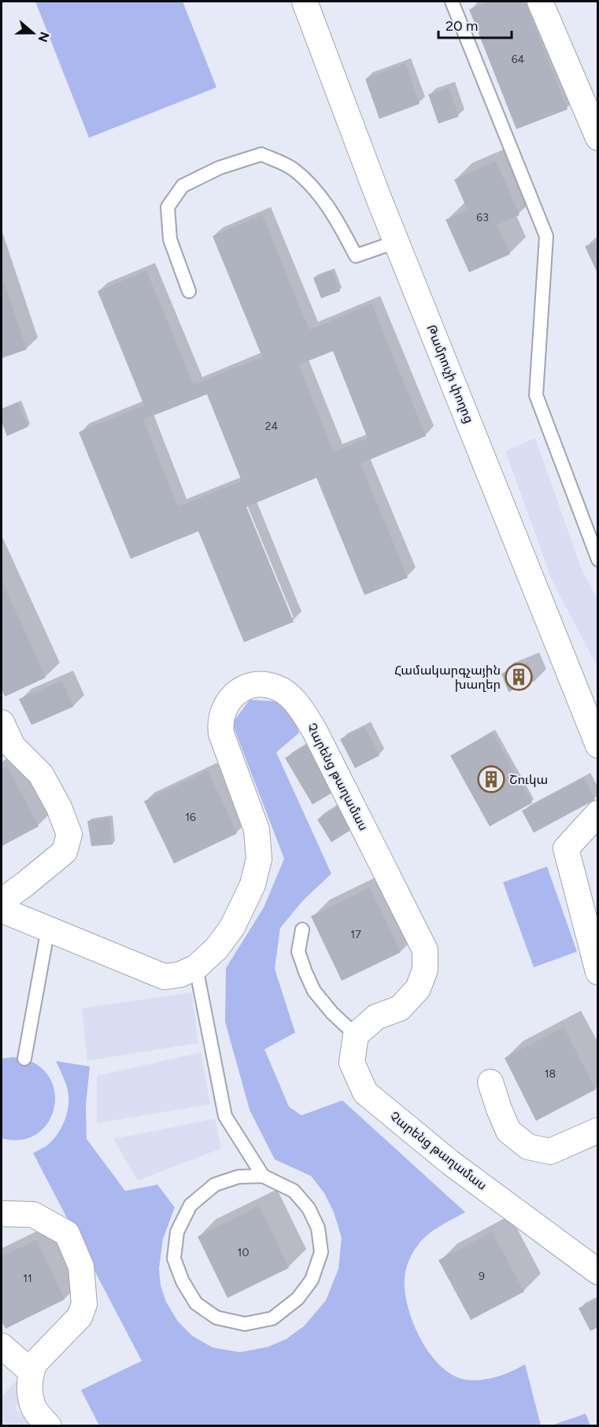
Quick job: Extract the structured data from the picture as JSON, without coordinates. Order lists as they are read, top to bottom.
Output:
{
  "streets": {
    "street": ["Թամրուչի փողոց", "Չարենց թաղամաս"]
  },
  "places": {
    "building": ["Համակարգչային խաղեր", "Շուկա"]
  },
  "house_numbers": [
    "64",
    "63",
    "24",
    "16",
    "17",
    "18",
    "10",
    "9",
    "11"
  ],
  "scale_bar": "20 m",
  "north": "right"
}
